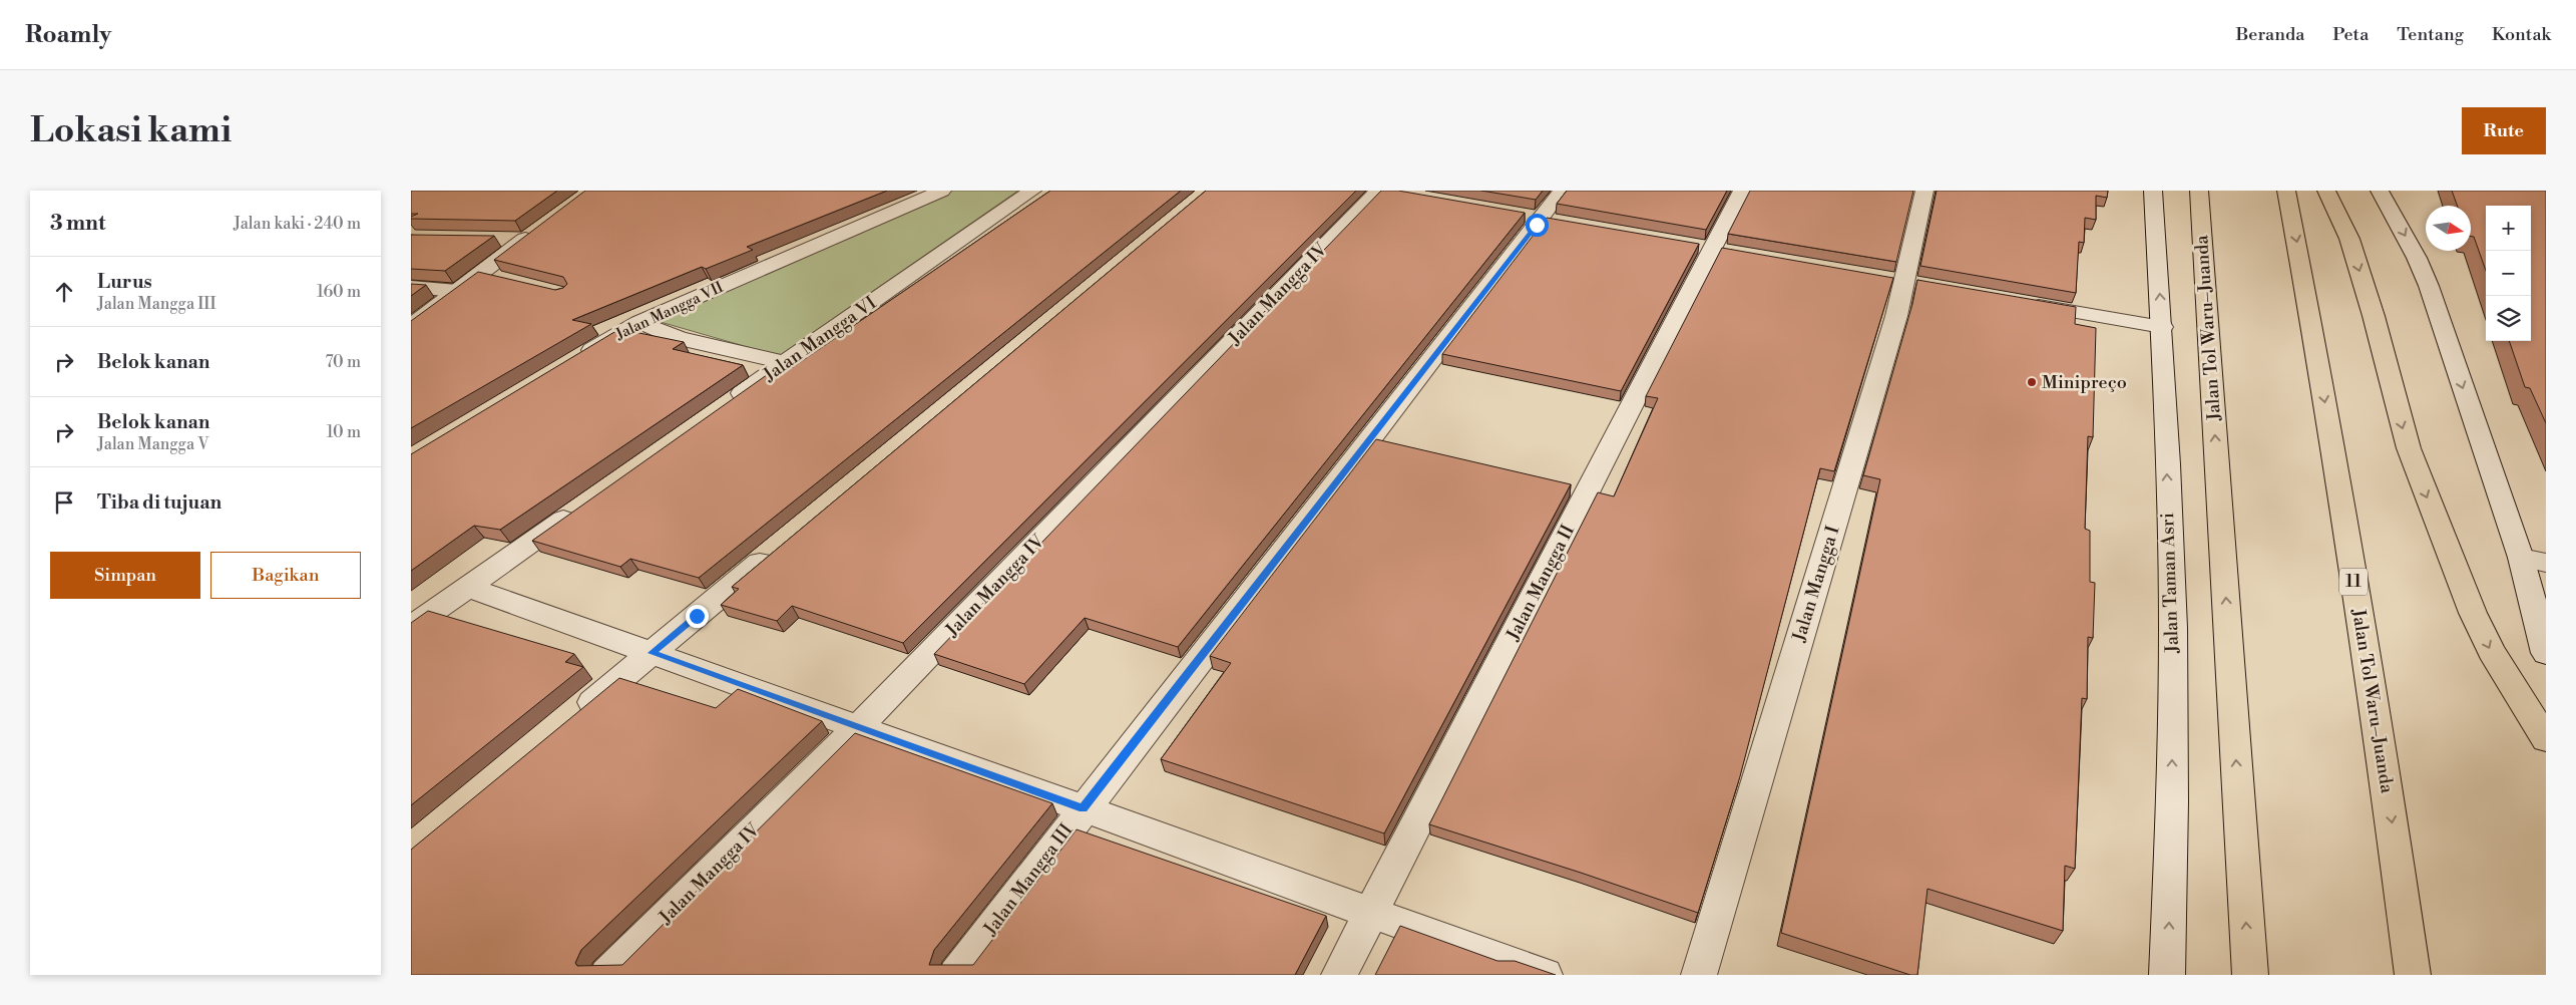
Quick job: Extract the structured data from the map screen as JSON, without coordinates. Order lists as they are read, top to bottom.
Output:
{
  "streets": {
    "highway": ["Jalan Tol Waru–Juanda", "11"],
    "street": [
      "Jalan Mangga IV",
      "Jalan Mangga VII",
      "Jalan Mangga VI",
      "Jalan Mangga II",
      "Jalan Taman Asri",
      "Jalan Mangga I",
      "Jalan Mangga III"
    ]
  },
  "one_way": ["Jalan Taman Asri"],
  "places": ["Minipreço"],
  "north": "right",
  "page": {
    "header": "Roamly",
    "nav": [
      "Beranda",
      "Peta",
      "Tentang",
      "Kontak"
    ],
    "buttons": [
      "Rute",
      ["Simpan", "Bagikan"]
    ],
    "title": "Lokasi kami",
    "heading": ["3 mnt", "Jalan kaki · 240 m"],
    "map_buttons": ["+", "−"],
    "list": [
      ["Lurus", "Jalan Mangga III", "160 m"],
      ["Belok kanan", "70 m"],
      ["Belok kanan", "Jalan Mangga V", "10 m"],
      "Tiba di tujuan"
    ]
  }
}
